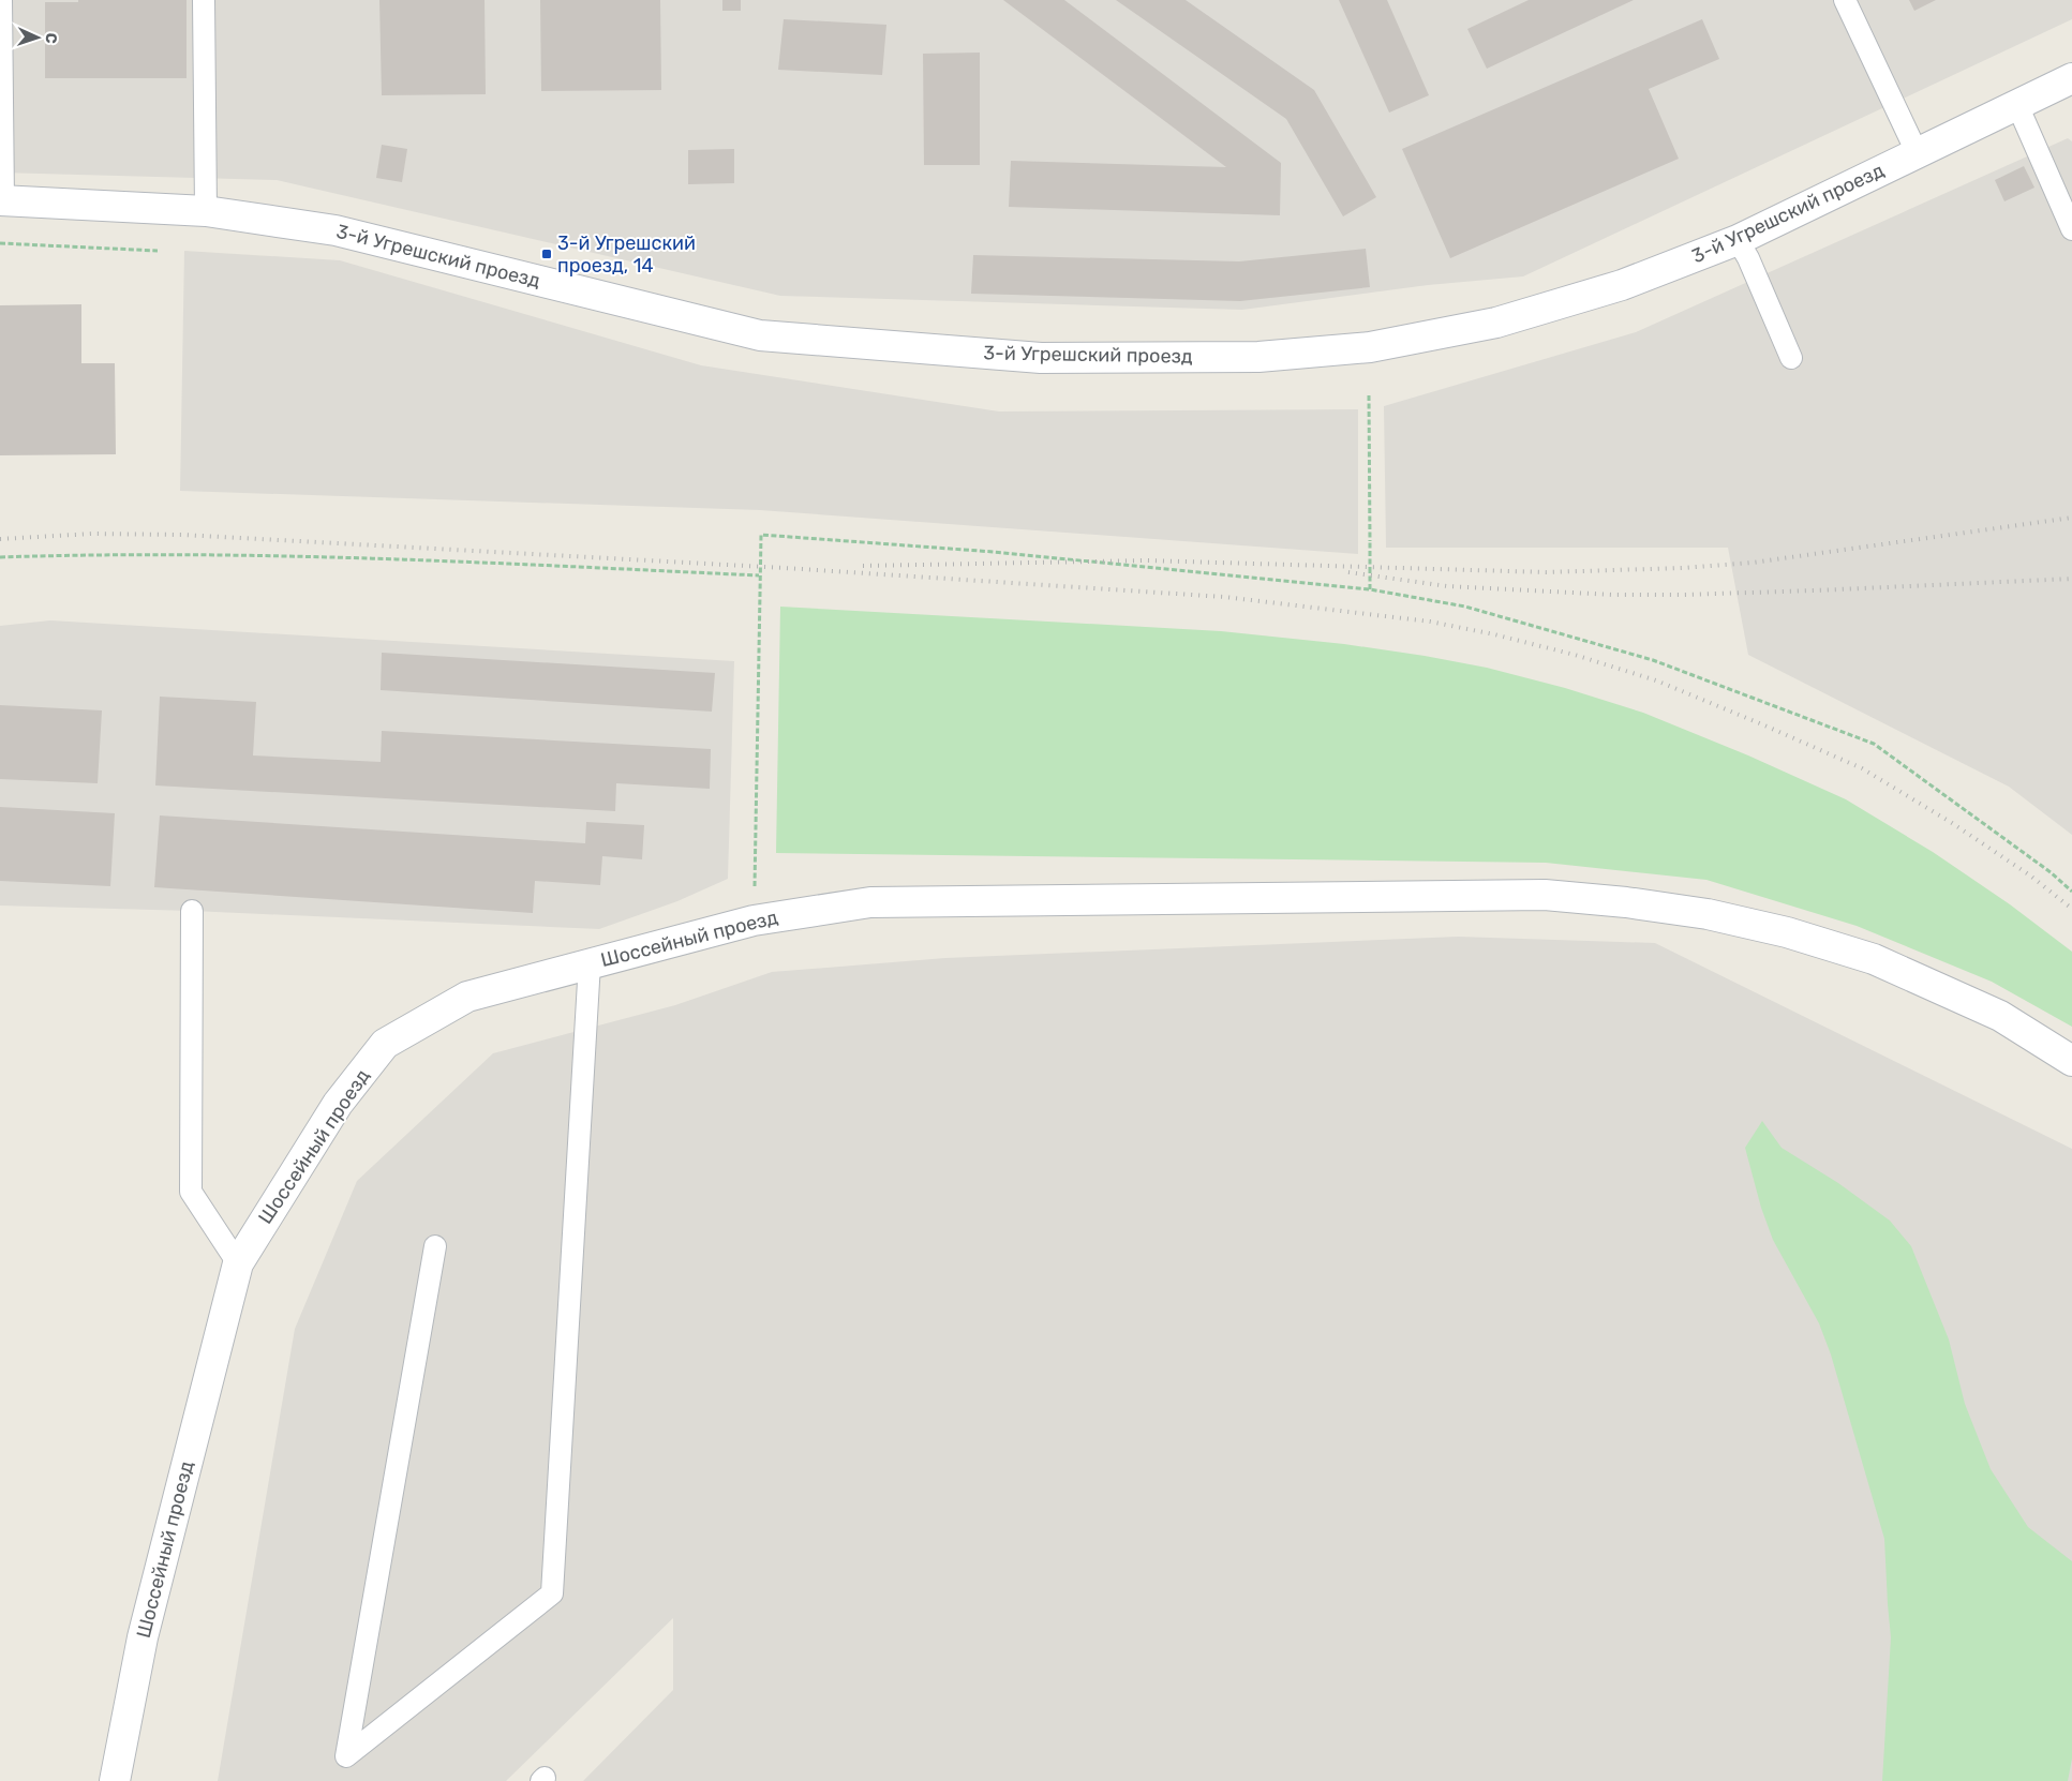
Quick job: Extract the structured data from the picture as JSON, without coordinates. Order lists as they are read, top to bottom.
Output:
{
  "streets": {
    "street": ["3-й Угрешский проезд", "Шоссейный проезд"]
  },
  "places": {
    "transit": ["3-й Угрешский проезд, 14"]
  },
  "north": "right"
}
